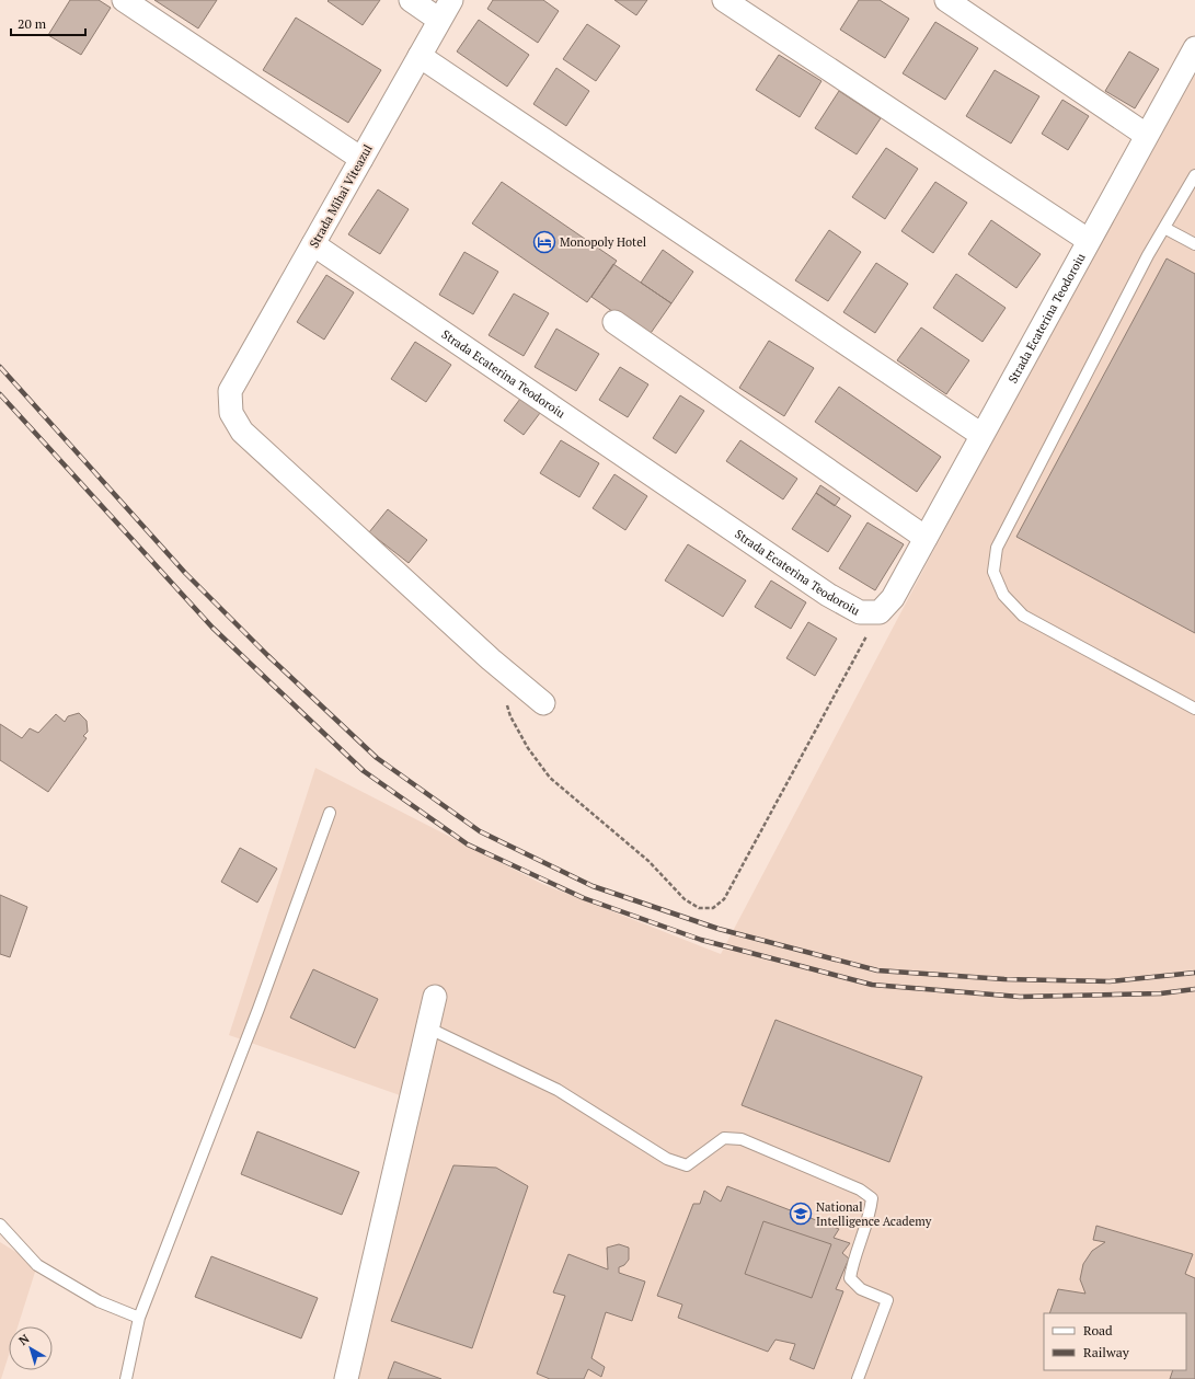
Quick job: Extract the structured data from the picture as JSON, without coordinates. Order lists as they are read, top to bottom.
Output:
{
  "streets": {
    "street": ["Strada Mihai Viteazul", "Strada Ecaterina Teodoroiu"]
  },
  "crossings": [
    ["Strada Mihai Viteazul", "Strada Ecaterina Teodoroiu"]
  ],
  "places": {
    "hotel": ["Monopoly Hotel"],
    "school or university": ["National Intelligence Academy"]
  },
  "legend": ["Road", "Railway"],
  "scale_bar": "20 m",
  "north": "top left"
}
